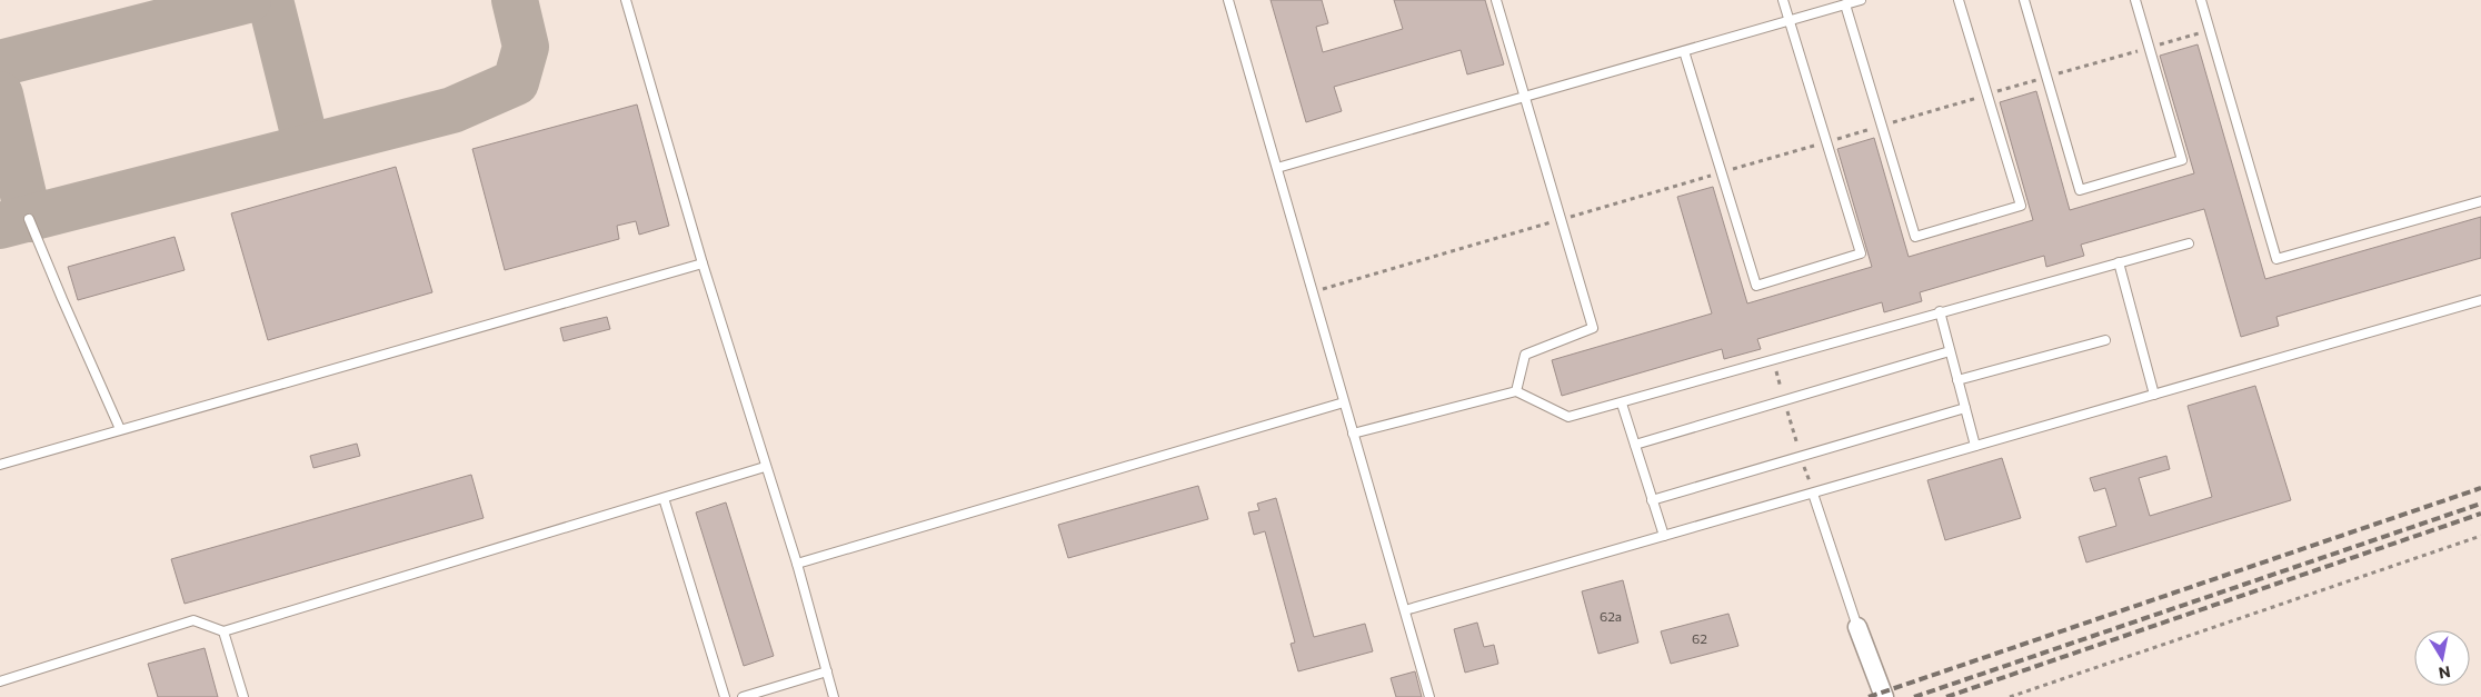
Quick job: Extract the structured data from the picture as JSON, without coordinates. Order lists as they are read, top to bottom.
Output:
{
  "house_numbers": ["62a", "62"],
  "north": "bottom"
}
